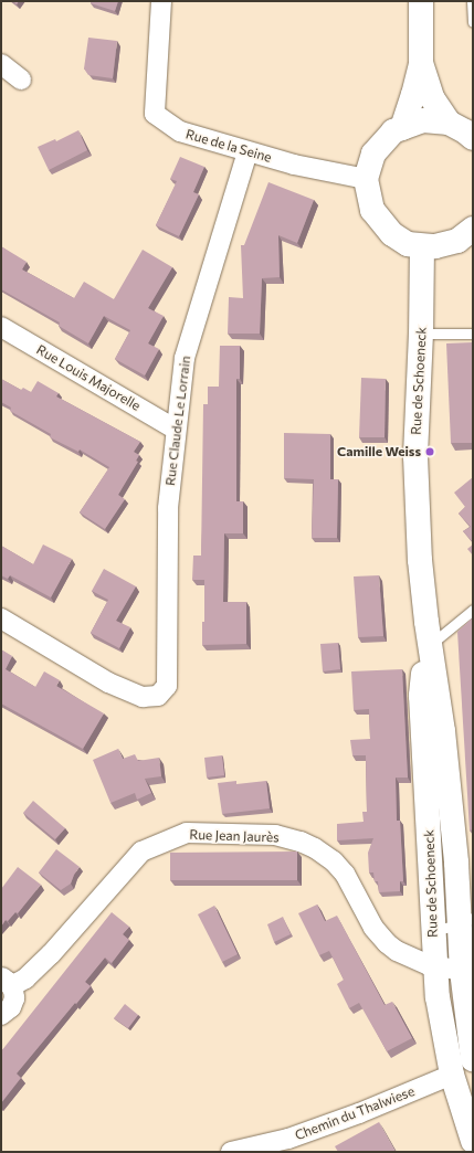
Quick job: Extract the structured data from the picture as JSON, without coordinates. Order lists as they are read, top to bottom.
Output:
{
  "streets": {
    "main road": ["Rue de Schoeneck"],
    "street": [
      "Rue de la Seine",
      "Rue Louis Majorelle",
      "Rue Claude Le Lorrain",
      "Rue Jean Jaurès",
      "Chemin du Thalwiese"
    ]
  },
  "crossings": [
    ["Rue de la Seine", "Rue Claude Le Lorrain"],
    ["Rue Louis Majorelle", "Rue Claude Le Lorrain"],
    ["Rue de Schoeneck", "Rue Jean Jaurès"],
    ["Rue de Schoeneck", "Chemin du Thalwiese"]
  ],
  "places": ["Camille Weiss"]
}
